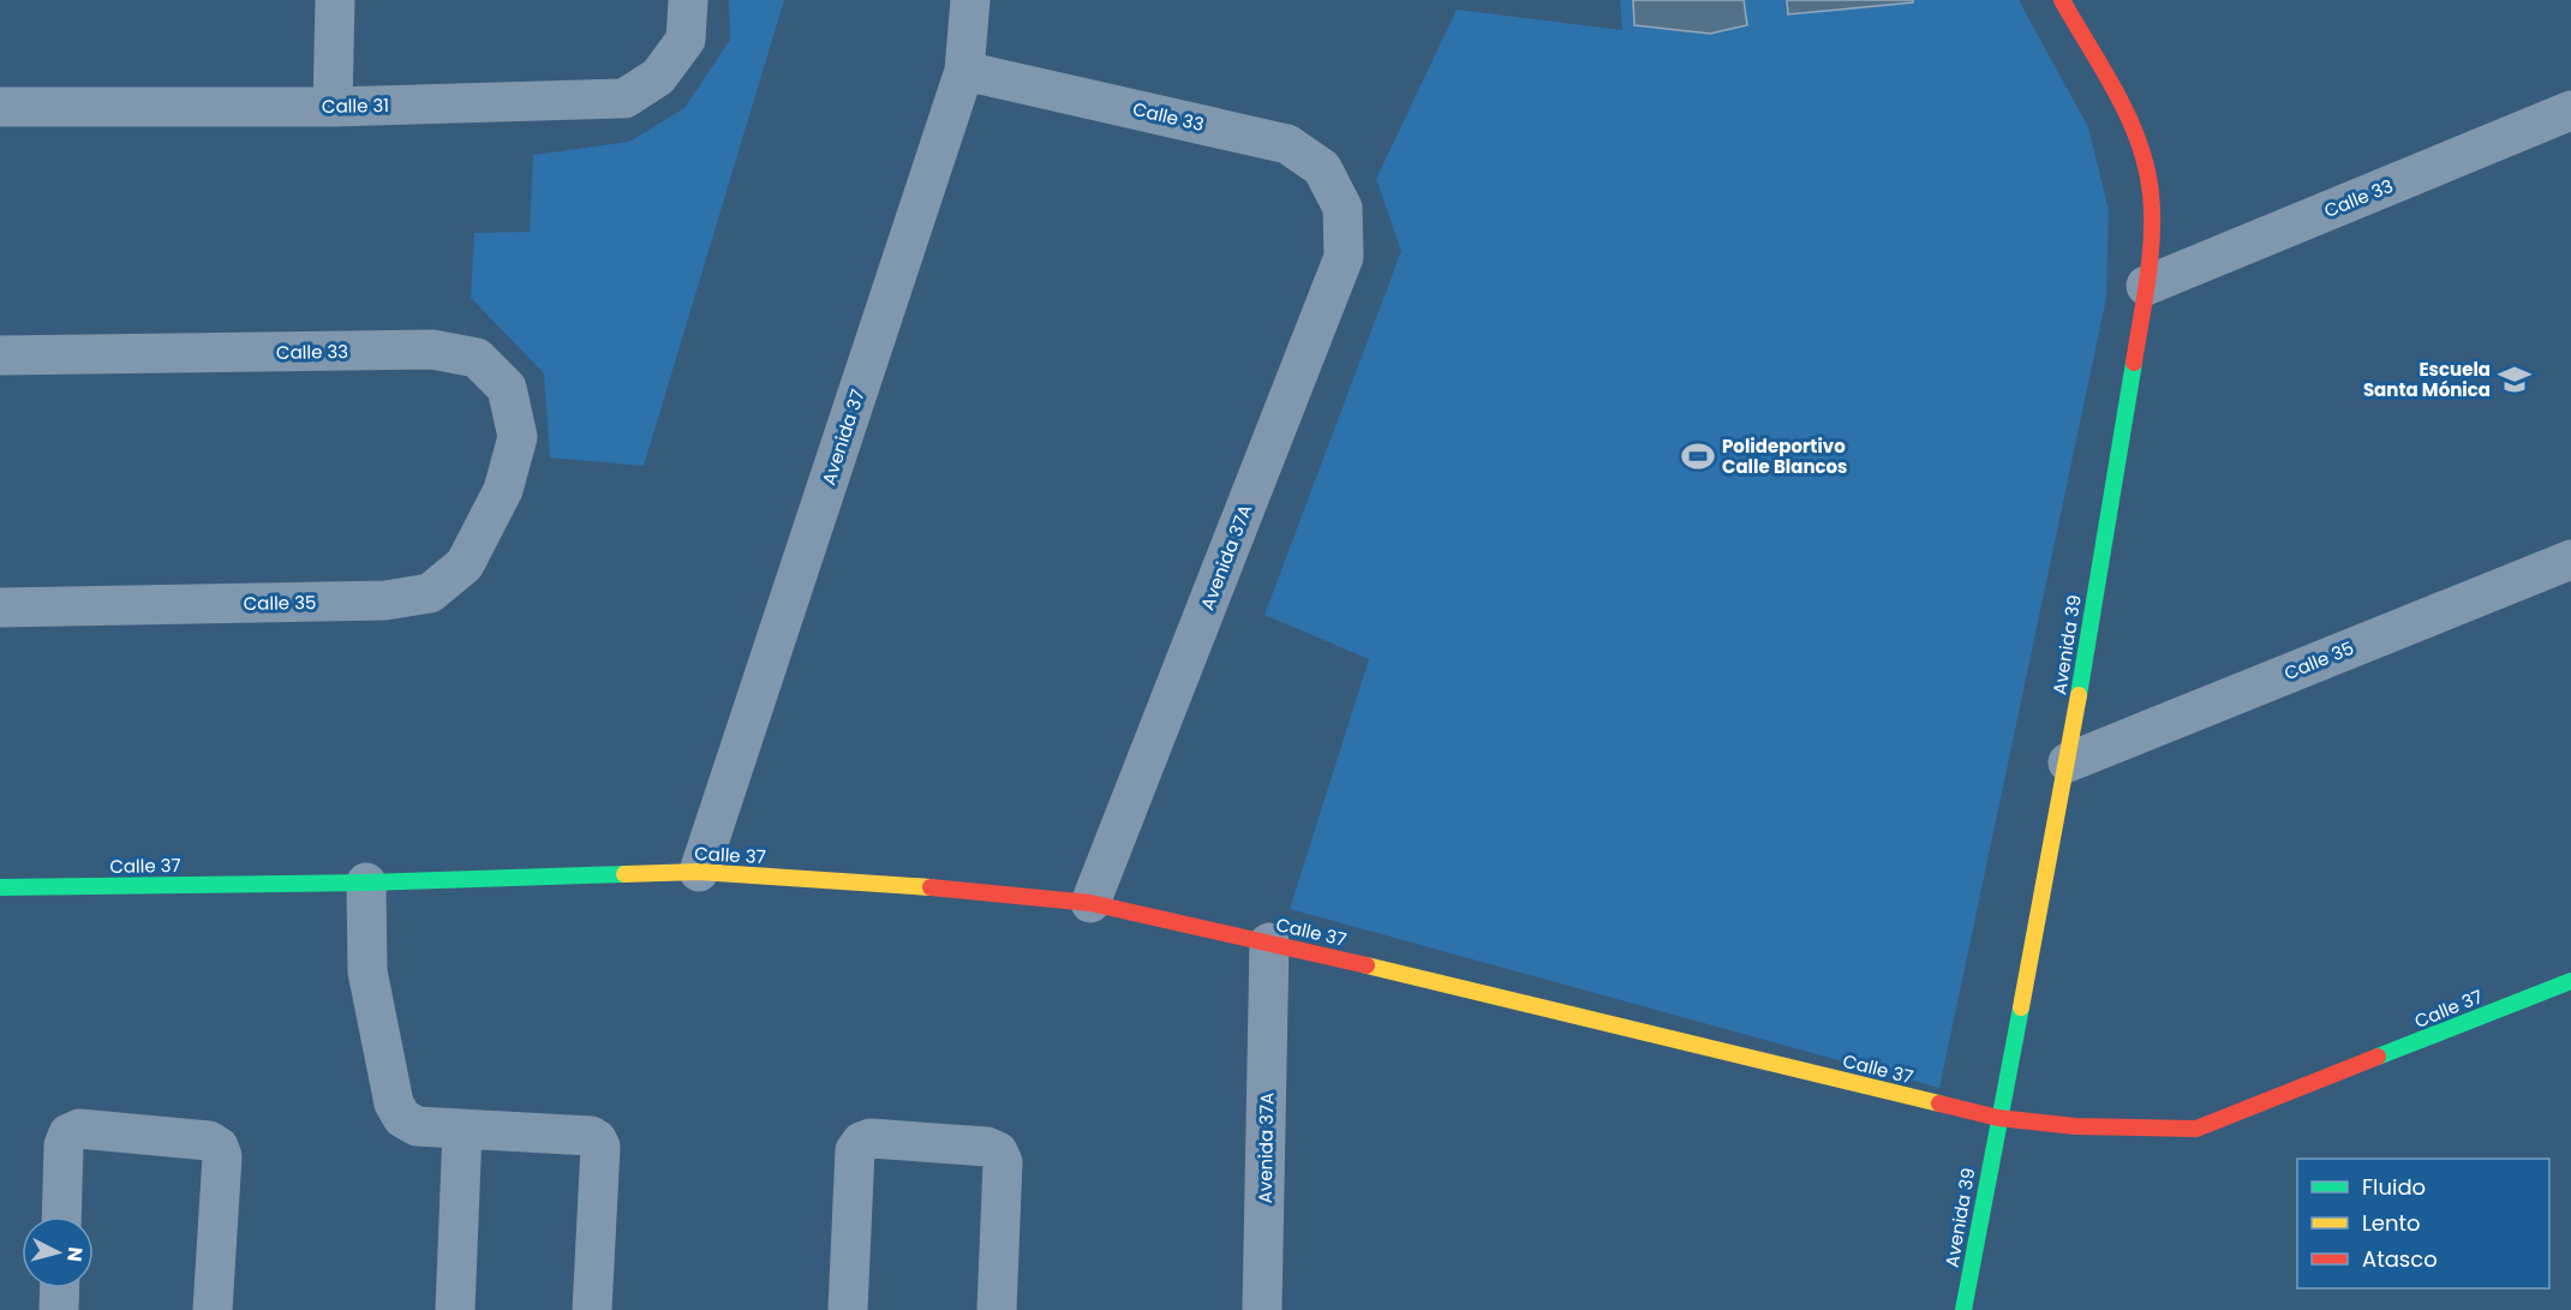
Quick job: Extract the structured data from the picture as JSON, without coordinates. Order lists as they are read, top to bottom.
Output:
{
  "streets": {
    "street": [
      "Calle 31",
      "Calle 33",
      "Avenida 37",
      "Avenida 37A",
      "Calle 35",
      "Avenida 39",
      "Calle 37"
    ]
  },
  "crossings": [
    ["Calle 33", "Avenida 37"],
    ["Calle 33", "Avenida 37A"],
    ["Calle 33", "Calle 35"],
    ["Calle 33", "Avenida 39"],
    ["Avenida 37", "Calle 37"],
    ["Avenida 37A", "Calle 37"],
    ["Calle 35", "Avenida 39"],
    ["Avenida 39", "Calle 37"]
  ],
  "places": {
    "school or university": ["Escuela Santa Mónica"],
    "sports": ["Polideportivo Calle Blancos"]
  },
  "legend": ["Fluido", "Lento", "Atasco"],
  "north": "right"
}
